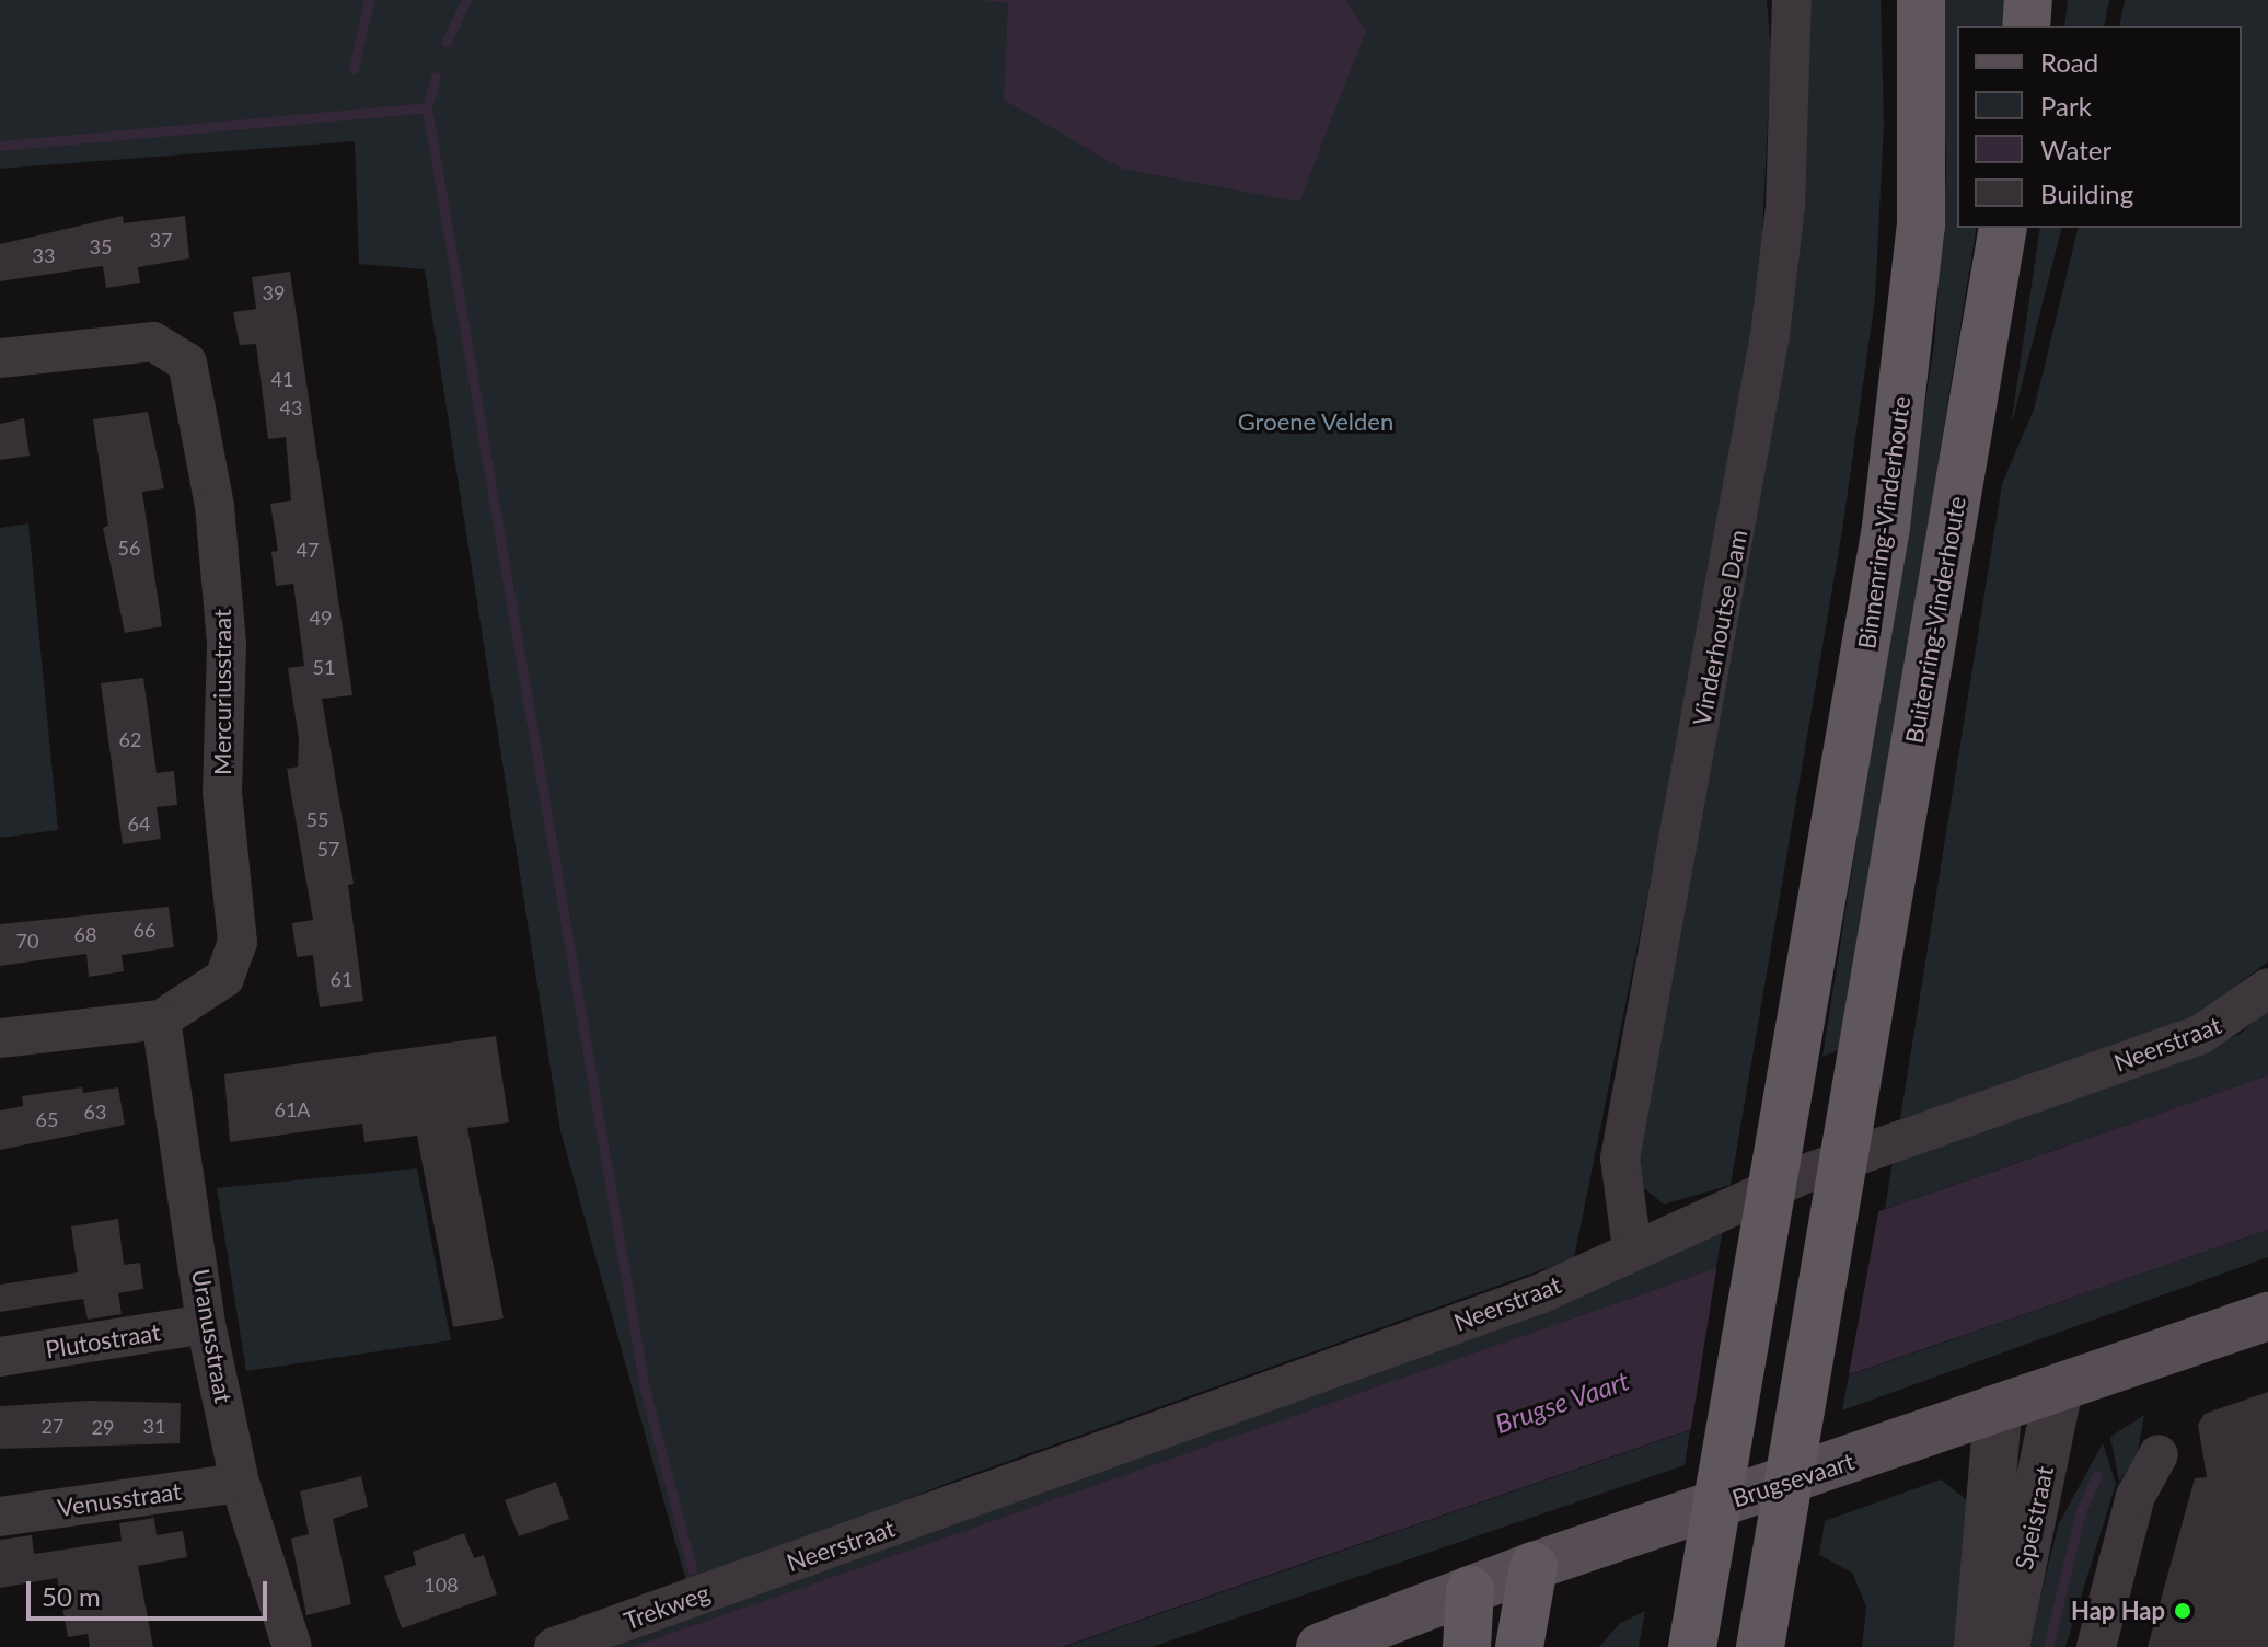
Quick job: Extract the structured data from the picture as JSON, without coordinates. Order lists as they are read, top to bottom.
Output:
{
  "streets": {
    "highway": ["Binnenring-Vinderhoute", "Buitenring-Vinderhoute"],
    "main road": ["Brugsevaart"],
    "street": [
      "Vinderhoutse Dam",
      "Mercuriusstraat",
      "Neerstraat",
      "Uranusstraat",
      "Plutostraat",
      "Venusstraat",
      "Speistraat",
      "Trekweg"
    ]
  },
  "crossings": [
    ["Vinderhoutse Dam", "Neerstraat"],
    ["Mercuriusstraat", "Uranusstraat"],
    ["Neerstraat", "Trekweg"],
    ["Uranusstraat", "Plutostraat"],
    ["Uranusstraat", "Venusstraat"],
    ["Brugsevaart", "Speistraat"]
  ],
  "water": ["Brugse Vaart"],
  "parks": ["Groene Velden"],
  "places": ["Hap Hap"],
  "house_numbers": [
    "37",
    "35",
    "33",
    "39",
    "41",
    "43",
    "56",
    "47",
    "49",
    "51",
    "62",
    "55",
    "64",
    "57",
    "66",
    "68",
    "70",
    "61",
    "61A",
    "63",
    "65",
    "27",
    "31",
    "29",
    "108"
  ],
  "legend": [
    "Road",
    "Park",
    "Water",
    "Building"
  ],
  "scale_bar": "50 m"
}
